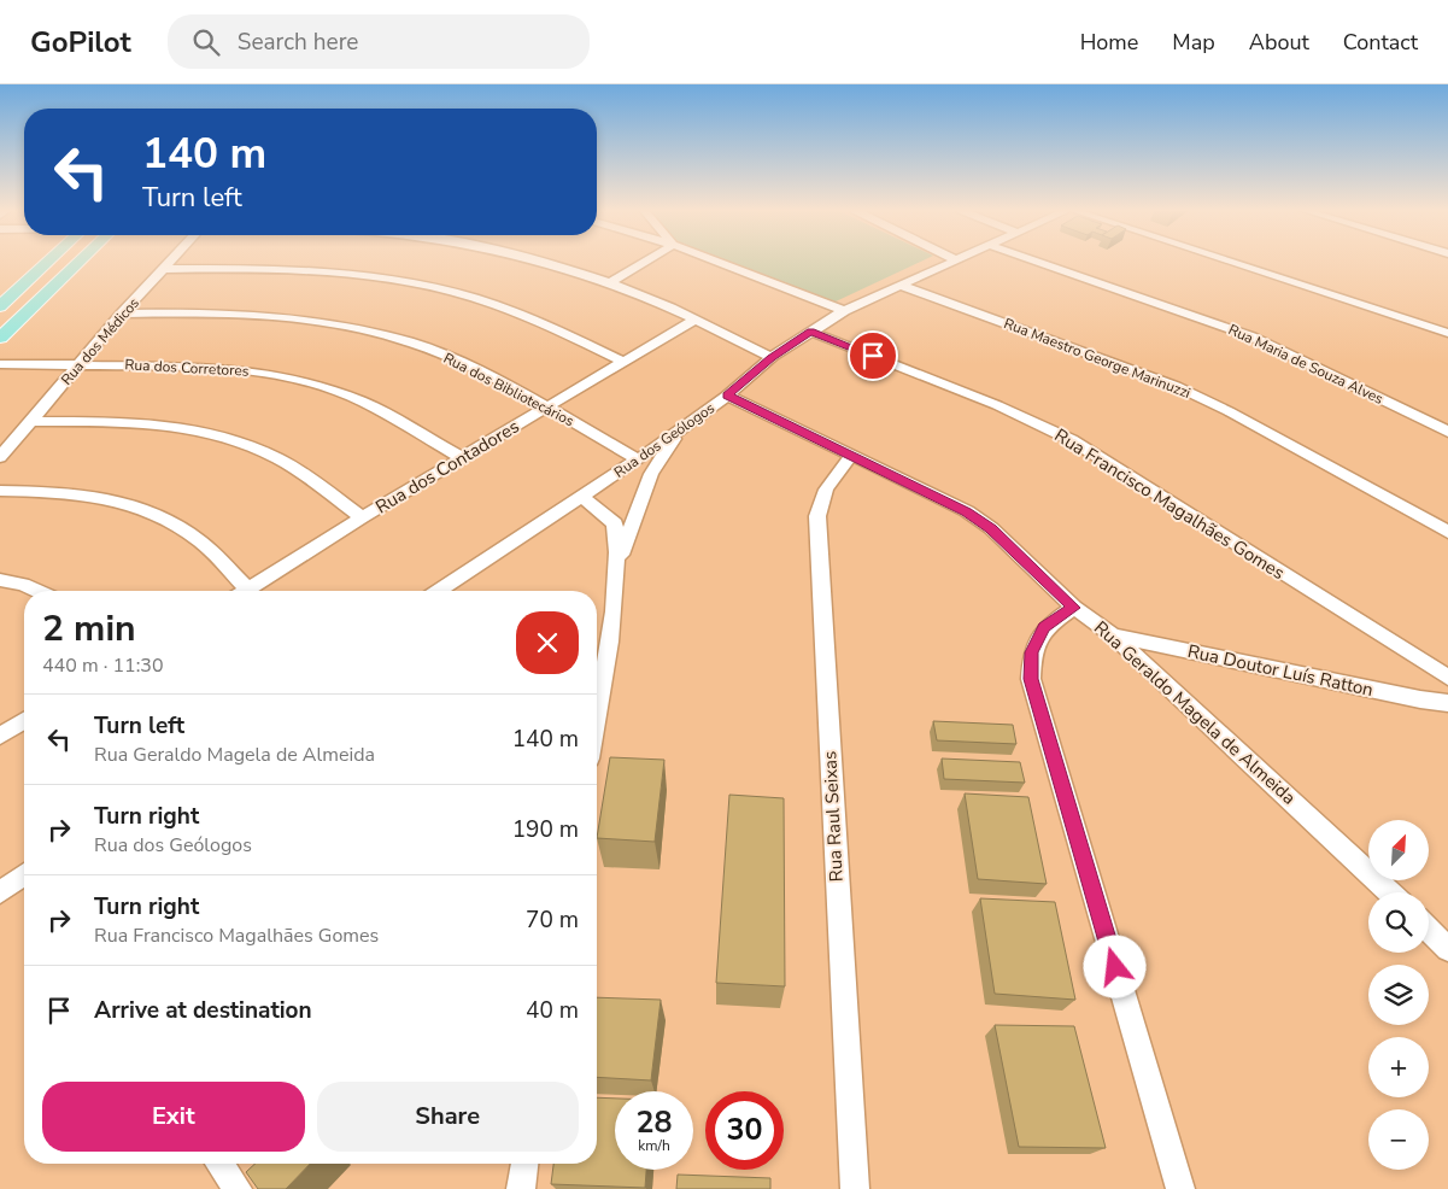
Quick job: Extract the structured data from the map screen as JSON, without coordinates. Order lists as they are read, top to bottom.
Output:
{
  "streets": {
    "street": [
      "Rua dos Médicos",
      "Rua Maestro George Marinuzzi",
      "Rua Maria de Souza Alves",
      "Rua dos Corretores",
      "Rua dos Bibliotecários",
      "Rua dos Geólogos",
      "Rua dos Contadores",
      "Rua Francisco Magalhães Gomes",
      "Rua Doutor Luís Ratton",
      "Rua Geraldo Magela de Almeida",
      "Rua Raul Seixas"
    ]
  },
  "crossings": [
    ["Rua dos Médicos", "Rua dos Corretores"],
    ["Rua dos Médicos", "Rua dos Bibliotecários"],
    ["Rua Maestro George Marinuzzi", "Rua dos Geólogos"],
    ["Rua dos Corretores", "Rua dos Contadores"],
    ["Rua dos Bibliotecários", "Rua dos Geólogos"],
    ["Rua dos Bibliotecários", "Rua dos Contadores"],
    ["Rua dos Geólogos", "Rua Francisco Magalhães Gomes"],
    ["Rua dos Geólogos", "Rua Geraldo Magela de Almeida"],
    ["Rua Doutor Luís Ratton", "Rua Geraldo Magela de Almeida"],
    ["Rua Geraldo Magela de Almeida", "Rua Raul Seixas"]
  ],
  "north": "top right",
  "page": {
    "header": "GoPilot",
    "search": "Search here",
    "nav": [
      "Home",
      "Map",
      "About",
      "Contact"
    ],
    "turn": ["140 m", "Turn left"],
    "heading": ["2 min", "440 m · 11:30"],
    "list": [
      {
        "name": "Turn left",
        "note": "Rua Geraldo Magela de Almeida",
        "value": "140 m"
      },
      {
        "name": "Turn right",
        "note": "Rua dos Geólogos",
        "value": "190 m"
      },
      {
        "name": "Turn right",
        "note": "Rua Francisco Magalhães Gomes",
        "value": "70 m"
      },
      {
        "name": "Arrive at destination",
        "value": "40 m"
      }
    ],
    "map_buttons": ["+", "−"],
    "buttons": ["Exit", "Share"],
    "speed": "28 km/h",
    "limit": "30"
  }
}
